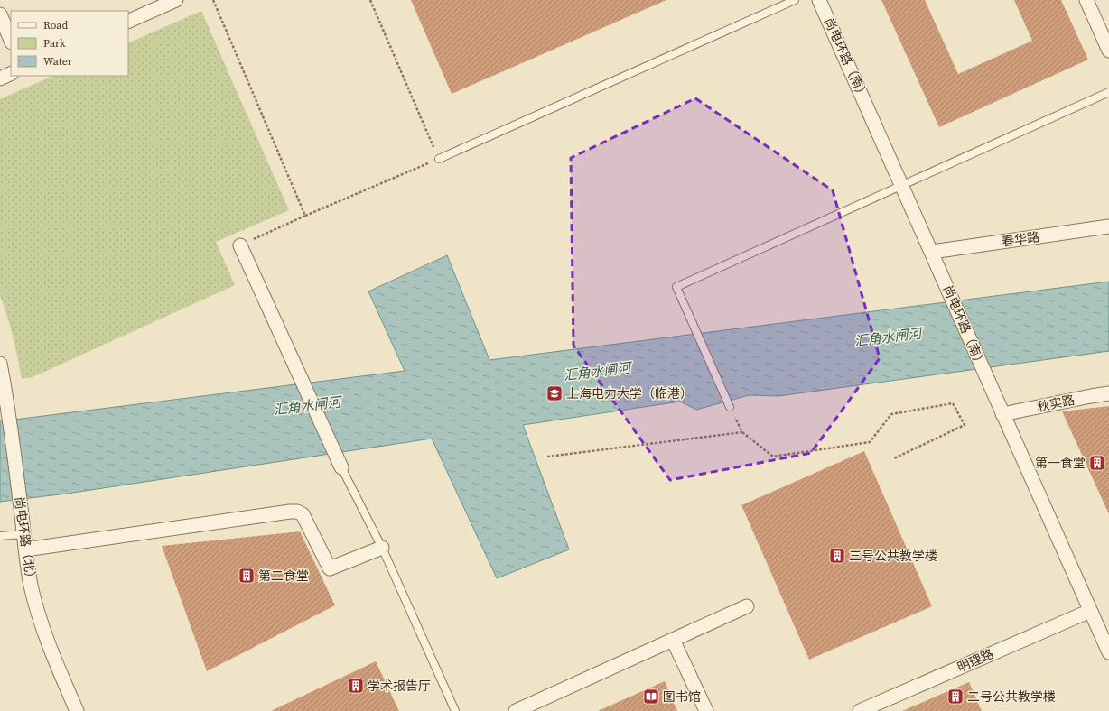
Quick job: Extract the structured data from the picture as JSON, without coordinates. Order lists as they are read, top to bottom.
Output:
{
  "streets": {
    "street": [
      "尚电环路（南）",
      "春华路",
      "秋实路",
      "尚电环路（北）",
      "明理路"
    ]
  },
  "crossings": [
    ["尚电环路（南）", "春华路"],
    ["尚电环路（南）", "秋实路"],
    ["尚电环路（南）", "明理路"]
  ],
  "water": ["汇角水闸河"],
  "places": {
    "school or university": ["上海电力大学（临港）"],
    "building": [
      "第一食堂",
      "三号公共教学楼",
      "第二食堂",
      "学术报告厅",
      "二号公共教学楼"
    ],
    "library": ["图书馆"]
  },
  "legend": ["Road", "Park", "Water"]
}
